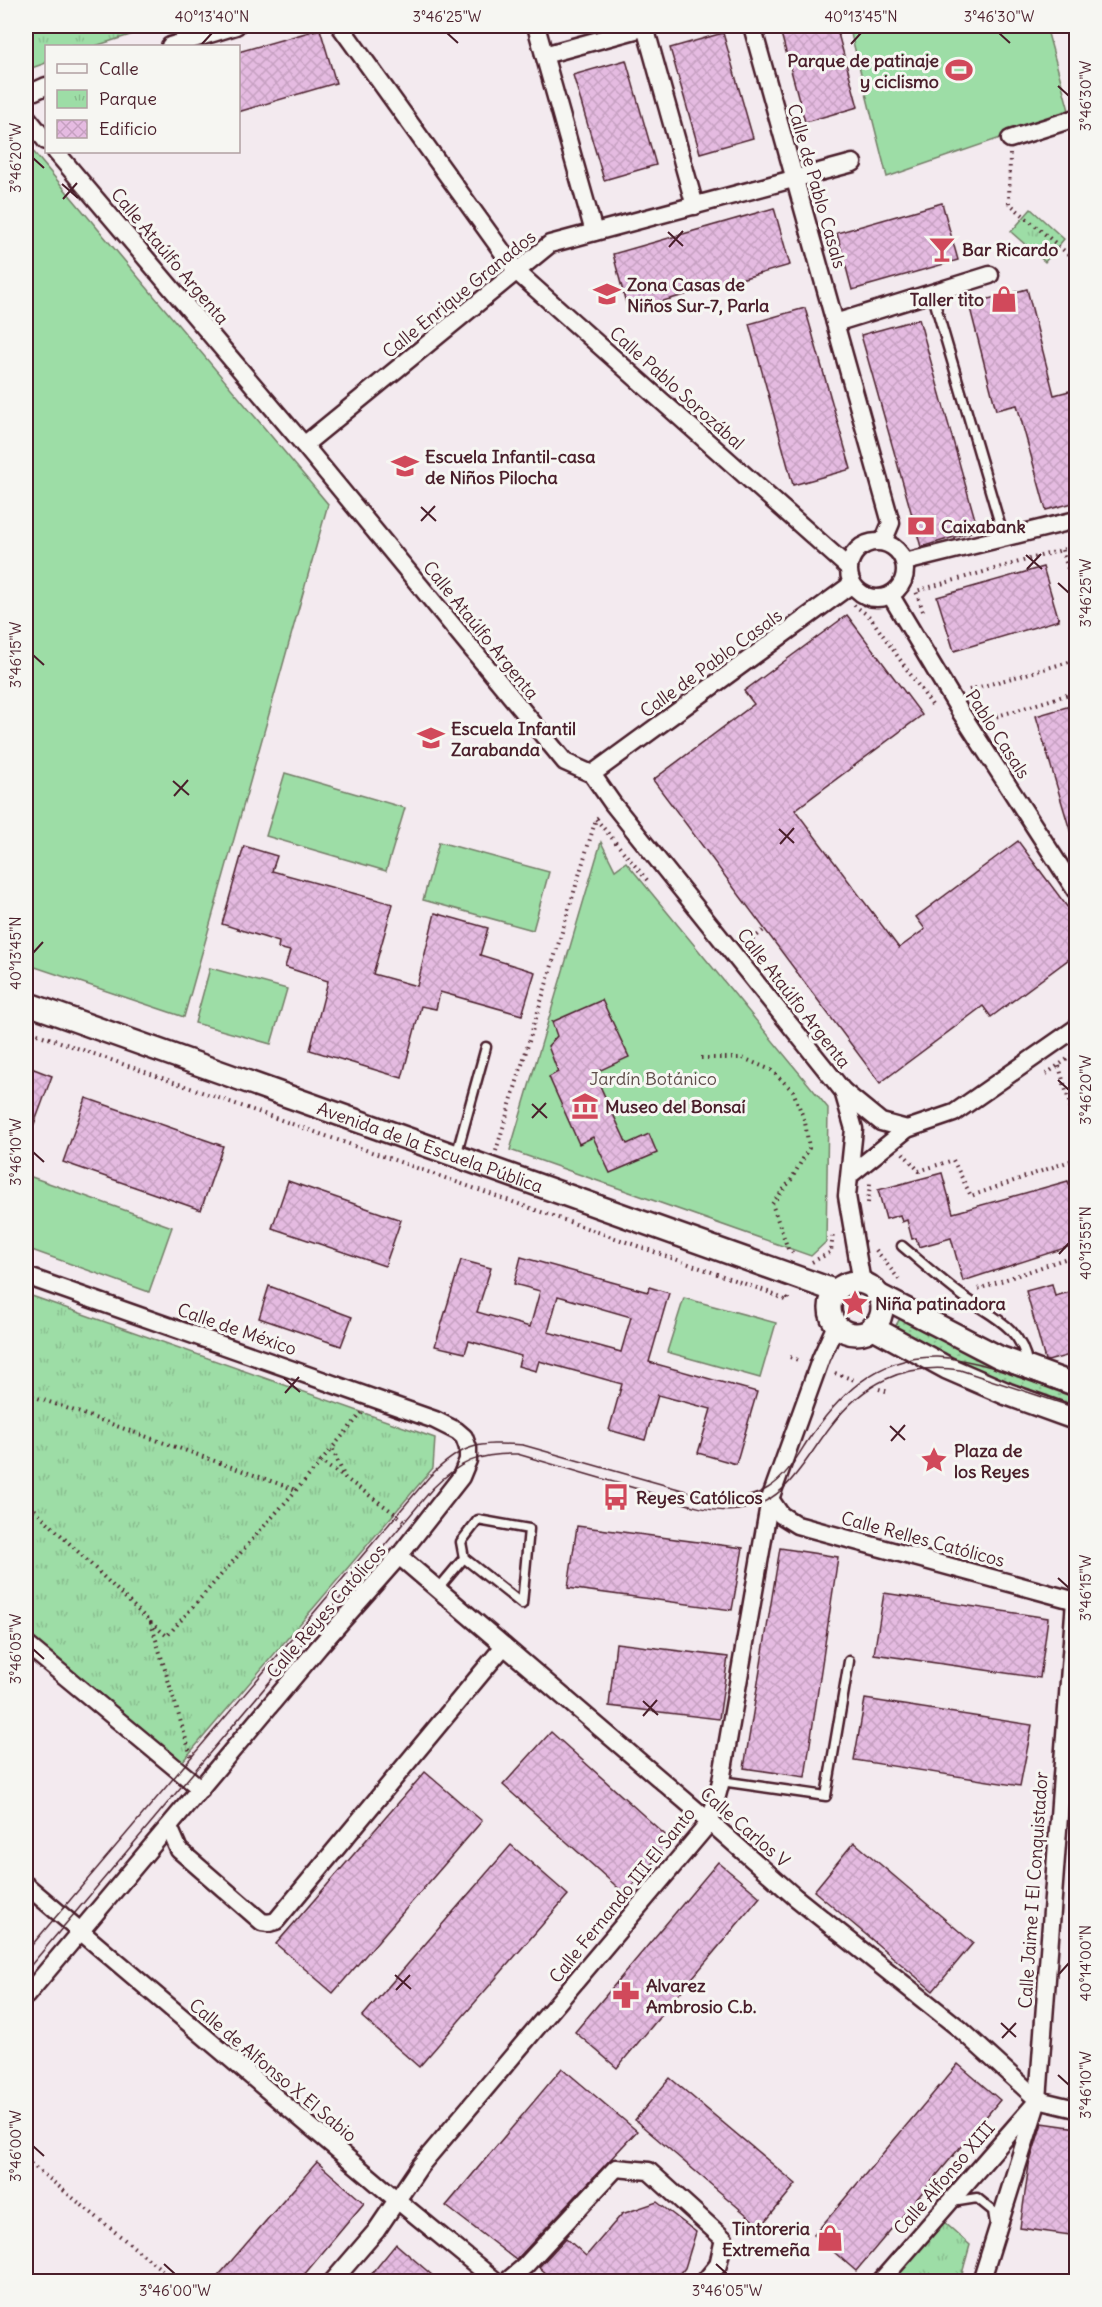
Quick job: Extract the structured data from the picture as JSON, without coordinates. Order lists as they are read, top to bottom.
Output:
{
  "streets": {
    "street": [
      "Calle de Pablo Casals",
      "Calle Ataúlfo Argenta",
      "Calle Enrique Granados",
      "Calle Pablo Sorozábal",
      "Pablo Casals",
      "Avenida de la Escuela Pública",
      "Calle de México",
      "Calle Relles Católicos",
      "Calle Reyes Católicos",
      "Calle Carlos V",
      "Calle Jaime I El Conquistador",
      "Calle Fernando III El Santo",
      "Calle de Alfonso X El Sabio",
      "Calle Alfonso XIII"
    ]
  },
  "crossings": [
    ["Calle de Pablo Casals", "Calle Ataúlfo Argenta"],
    ["Calle de Pablo Casals", "Calle Enrique Granados"],
    ["Calle de Pablo Casals", "Calle Pablo Sorozábal"],
    ["Calle de Pablo Casals", "Pablo Casals"],
    ["Calle Ataúlfo Argenta", "Calle Enrique Granados"],
    ["Calle Enrique Granados", "Calle Pablo Sorozábal"],
    ["Calle Pablo Sorozábal", "Pablo Casals"],
    ["Avenida de la Escuela Pública", "Calle Fernando III El Santo"],
    ["Calle de México", "Calle Reyes Católicos"],
    ["Calle Relles Católicos", "Calle Jaime I El Conquistador"],
    ["Calle Relles Católicos", "Calle Fernando III El Santo"],
    ["Calle Reyes Católicos", "Calle Carlos V"],
    ["Calle Reyes Católicos", "Calle de Alfonso X El Sabio"],
    ["Calle Carlos V", "Calle Jaime I El Conquistador"],
    ["Calle Carlos V", "Calle Fernando III El Santo"],
    ["Calle Carlos V", "Calle Alfonso XIII"],
    ["Calle Jaime I El Conquistador", "Calle Alfonso XIII"],
    ["Calle Fernando III El Santo", "Calle de Alfonso X El Sabio"]
  ],
  "parks": ["Jardín Botánico"],
  "places": {
    "sports": ["Parque de patinaje y ciclismo"],
    "bar": ["Bar Ricardo"],
    "school or university": ["Zona Casas de Niños Sur-7, Parla", "Escuela Infantil-casa de Niños Pilocha", "Escuela Infantil Zarabanda"],
    "shop": ["Taller tito", "Tintoreria Extremeña"],
    "bank": ["Caixabank"],
    "museum": ["Museo del Bonsaí"],
    "place": ["Niña patinadora", "Plaza de los Reyes"],
    "bus stop": ["Reyes Católicos"],
    "pharmacy": ["Alvarez Ambrosio C.b."]
  },
  "legend": ["Calle", "Parque", "Edificio"],
  "coordinates": [
    "40°13'40\"N",
    "3°46'25\"W",
    "40°13'45\"N",
    "3°46'30\"W",
    "3°46'20\"W",
    "3°46'15\"W",
    "3°46'10\"W",
    "40°13'55\"N",
    "3°46'05\"W",
    "40°14'00\"N",
    "3°46'00\"W"
  ]
}
